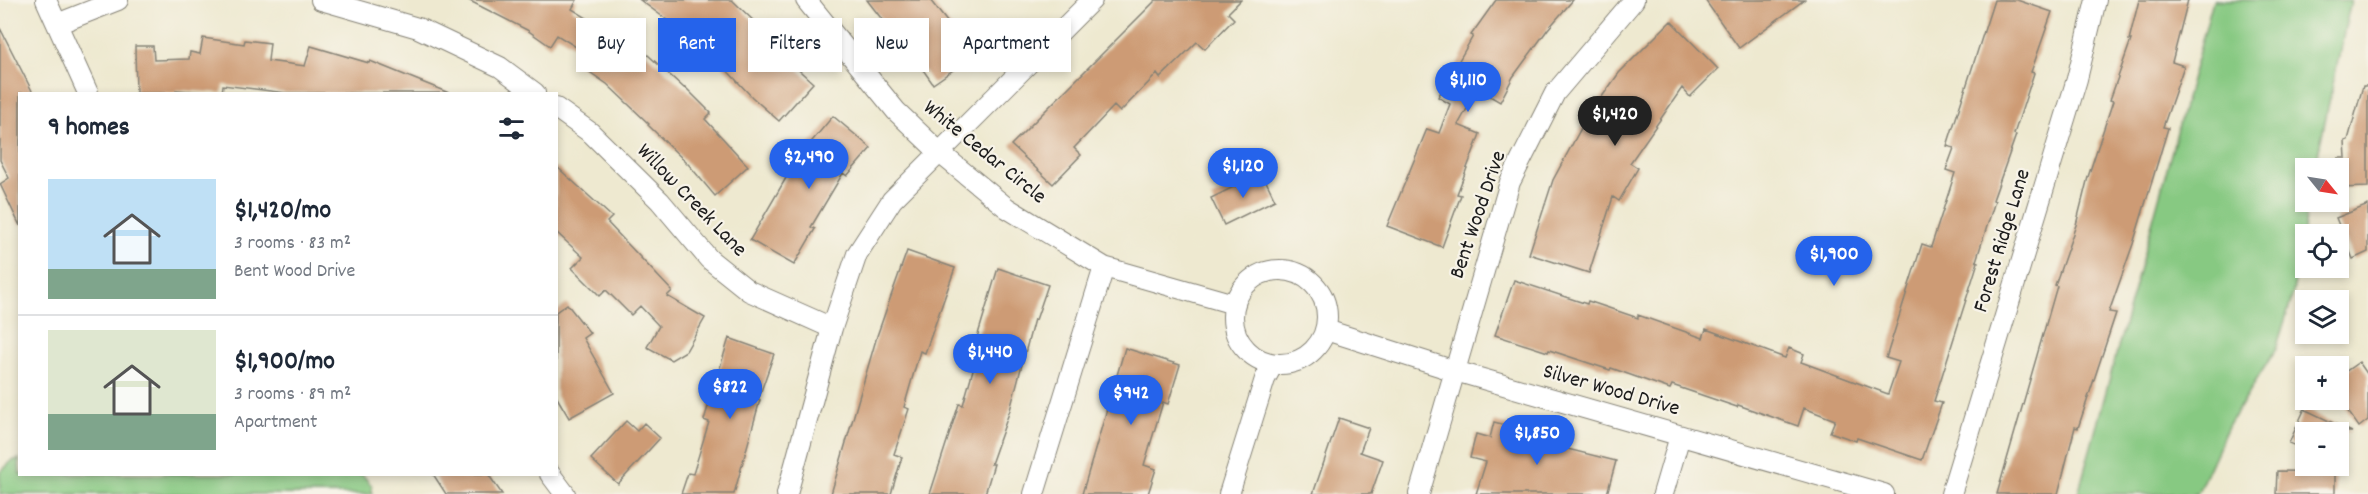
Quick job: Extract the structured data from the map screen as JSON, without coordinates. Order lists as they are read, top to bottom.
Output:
{
  "streets": {
    "street": [
      "White Cedar Circle",
      "Willow Creek Lane",
      "Bent Wood Drive",
      "Forest Ridge Lane",
      "Silver Wood Drive"
    ]
  },
  "crossings": [
    ["White Cedar Circle", "Silver Wood Drive"],
    ["Bent Wood Drive", "Silver Wood Drive"]
  ],
  "north": "bottom right",
  "page": {
    "chip": [
      "Buy",
      "Rent",
      "Filters",
      "New",
      "Apartment"
    ],
    "price": [
      "$1,110",
      "$1,420",
      "$2,490",
      "$1,120",
      "$1,900",
      "$1,440",
      "$822",
      "$942",
      "$1,850"
    ],
    "heading": "9 homes",
    "map_buttons": ["+", "−"],
    "list": [
      {
        "name": "$1,420/mo",
        "note": "3 rooms · 83 m² · Bent Wood Drive"
      },
      {
        "name": "$1,900/mo",
        "note": "3 rooms · 89 m² · Apartment"
      }
    ]
  }
}
